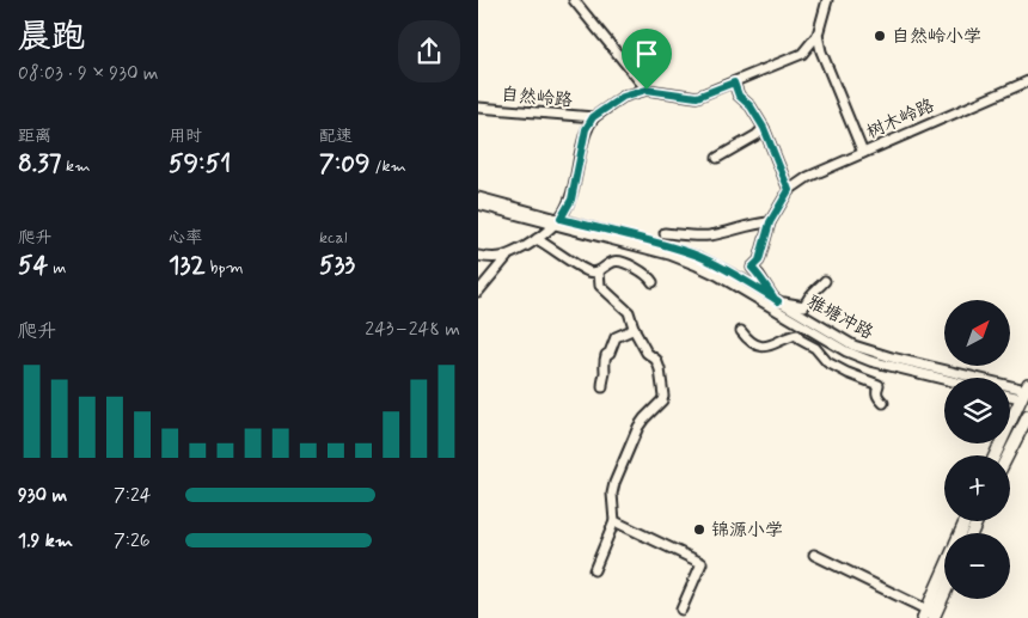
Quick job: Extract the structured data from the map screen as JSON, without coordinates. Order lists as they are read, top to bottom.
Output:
{
  "streets": {
    "street": ["自然岭路", "树木岭路", "雅塘冲路"]
  },
  "places": ["自然岭小学", "锦源小学"],
  "north": "top right",
  "page": {
    "heading": ["晨跑", "08:03 · 9 × 930 m"],
    "stats": [
      ["距离", "8.37 km"],
      ["用时", "59:51"],
      ["配速", "7:09 /km"],
      ["爬升", "54 m"],
      ["心率", "132 bpm"],
      ["kcal", "533"]
    ],
    "map_buttons": ["+", "−"],
    "chart": ["爬升", "243–248 m"],
    "list": [
      {
        "name": "930 m",
        "note": "7:24"
      },
      {
        "name": "1.9 km",
        "note": "7:26"
      }
    ]
  }
}
